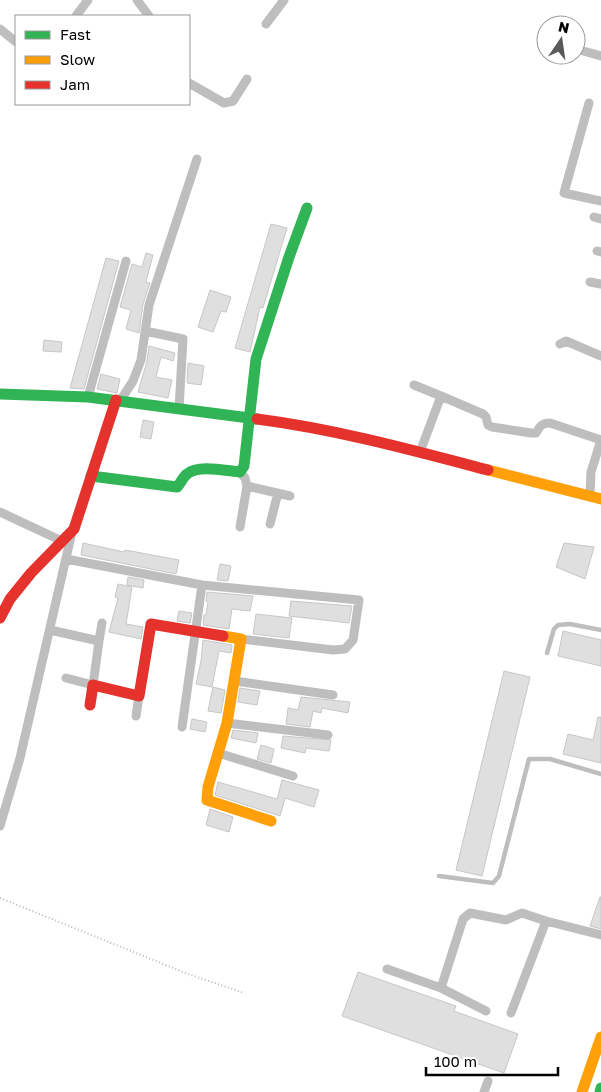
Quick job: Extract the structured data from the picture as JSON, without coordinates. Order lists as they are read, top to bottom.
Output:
{
  "legend": ["Fast", "Slow", "Jam"],
  "scale_bar": "100 m",
  "north": "top"
}
